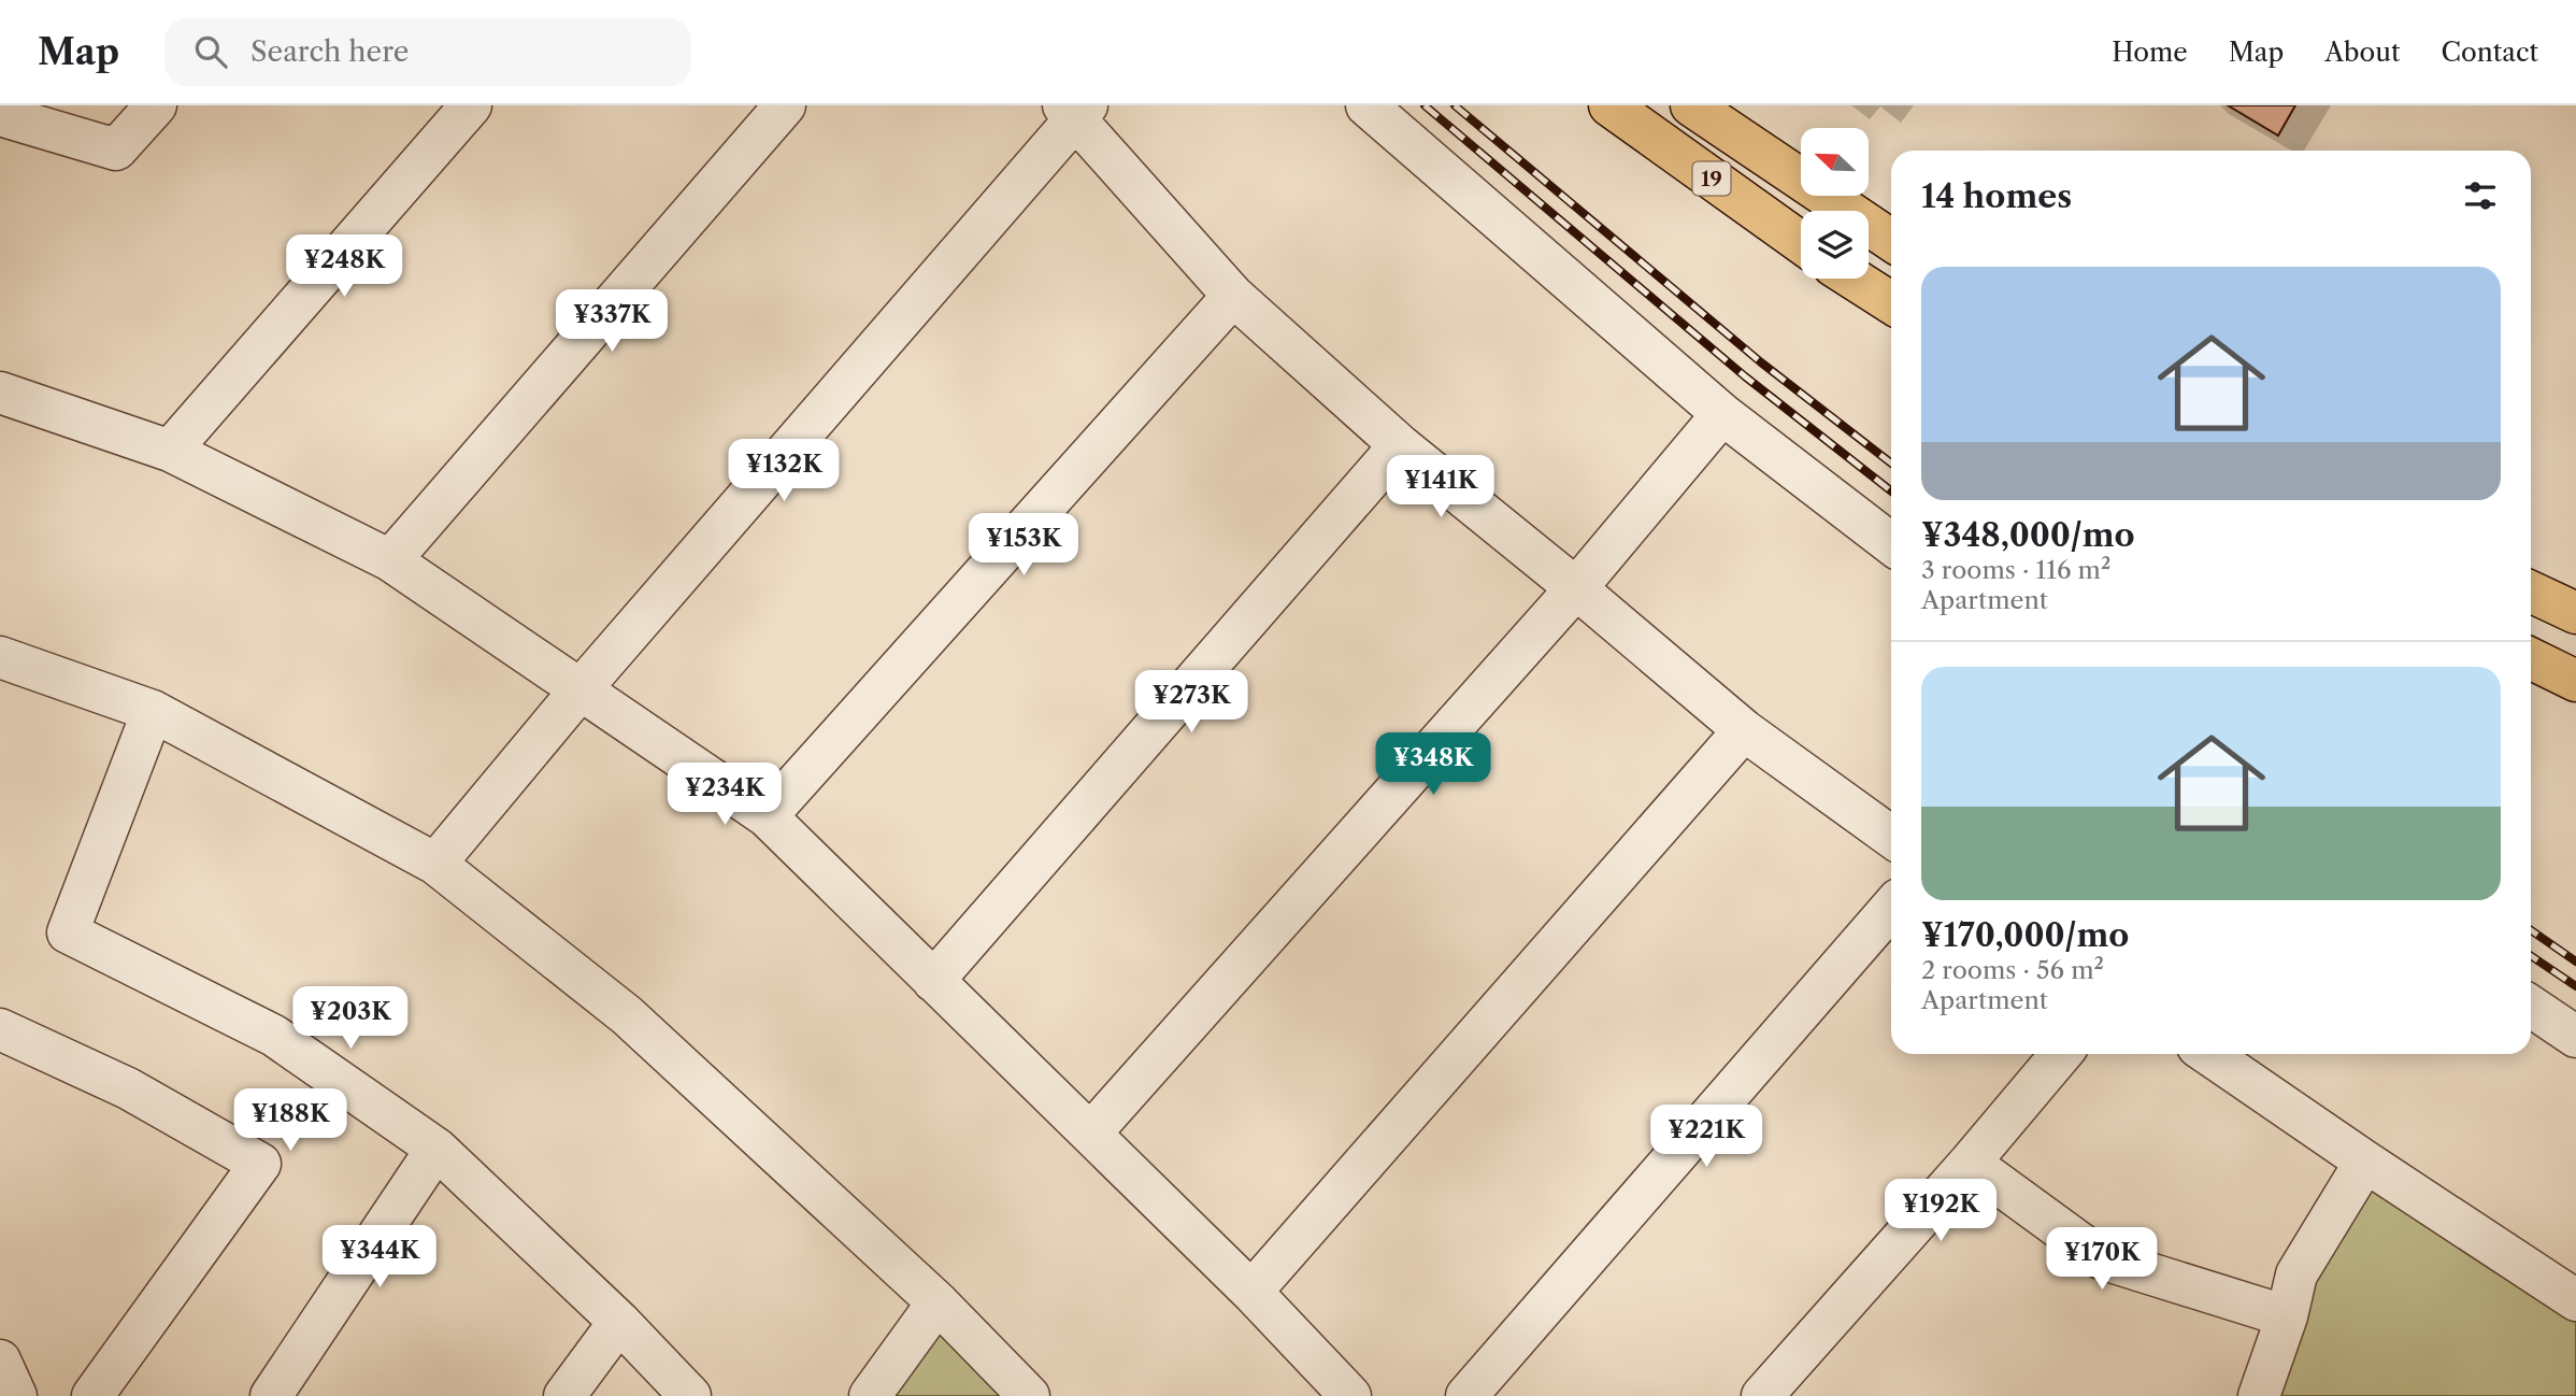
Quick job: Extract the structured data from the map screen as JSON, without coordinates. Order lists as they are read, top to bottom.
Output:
{
  "streets": {
    "main road": ["19"]
  },
  "north": "top left",
  "page": {
    "header": "Map",
    "search": "Search here",
    "nav": [
      "Home",
      "Map",
      "About",
      "Contact"
    ],
    "heading": "14 homes",
    "price": [
      "¥248K",
      "¥337K",
      "¥132K",
      "¥141K",
      "¥153K",
      "¥273K",
      "¥348K",
      "¥234K",
      "¥203K",
      "¥188K",
      "¥221K",
      "¥192K",
      "¥344K",
      "¥170K"
    ],
    "list": [
      {
        "name": "¥348,000/mo",
        "note": "3 rooms · 116 m² · Apartment"
      },
      {
        "name": "¥170,000/mo",
        "note": "2 rooms · 56 m² · Apartment"
      }
    ]
  }
}
